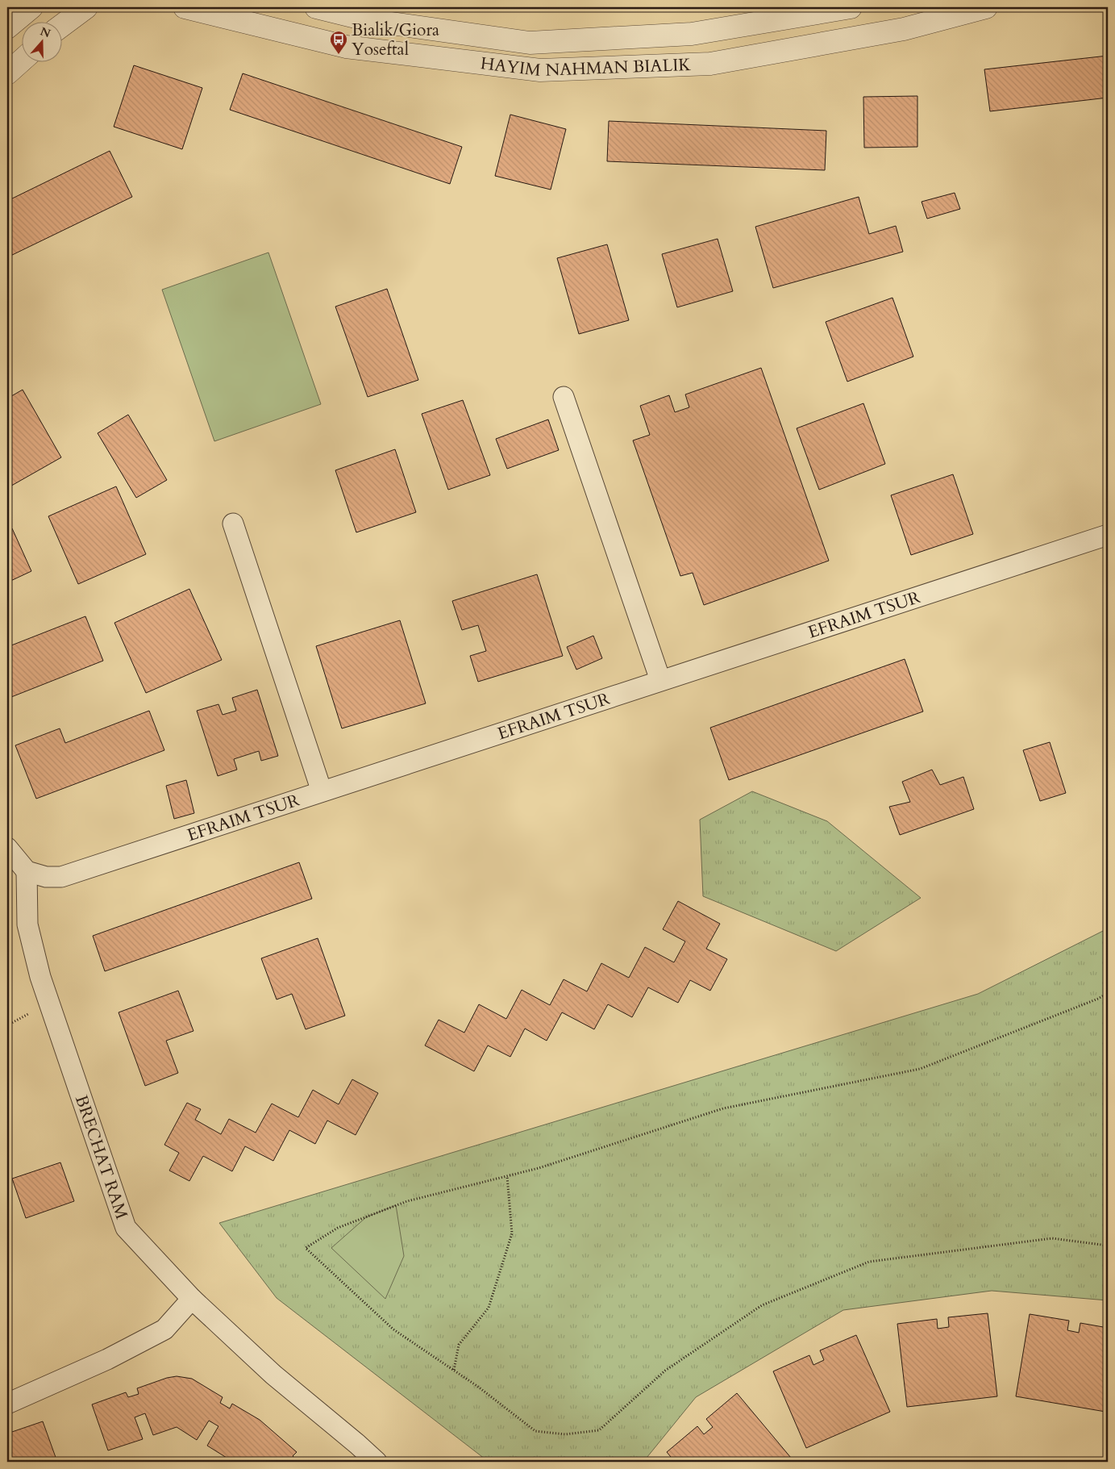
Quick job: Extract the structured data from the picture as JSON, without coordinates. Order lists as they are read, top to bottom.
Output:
{
  "streets": {
    "street": ["HAYIM NAHMAN BIALIK", "EFRAIM TSUR", "BRECHAT RAM"]
  },
  "crossings": [
    ["EFRAIM TSUR", "BRECHAT RAM"]
  ],
  "places": {
    "bus stop": ["Bialik/Giora Yoseftal"]
  },
  "north": "top"
}
